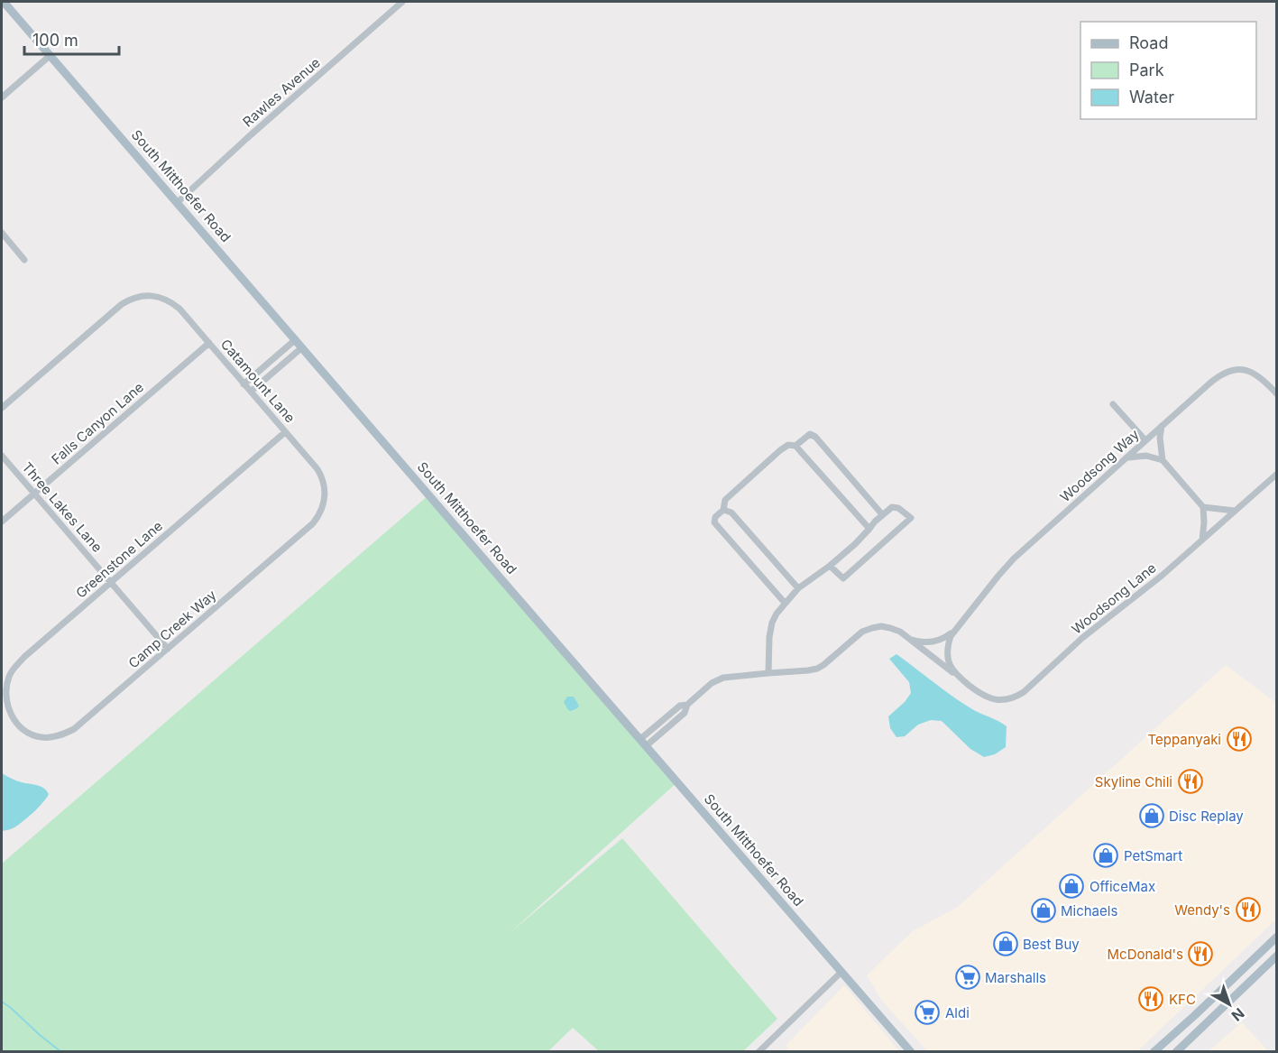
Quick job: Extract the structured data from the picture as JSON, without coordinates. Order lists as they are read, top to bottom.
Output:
{
  "streets": {
    "main road": ["South Mitthoefer Road"],
    "street": [
      "Rawles Avenue",
      "Catamount Lane",
      "Falls Canyon Lane",
      "Woodsong Way",
      "Three Lakes Lane",
      "Greenstone Lane",
      "Woodsong Lane",
      "Camp Creek Way"
    ]
  },
  "crossings": [
    ["Rawles Avenue", "South Mitthoefer Road"],
    ["South Mitthoefer Road", "Woodsong Way"],
    ["Catamount Lane", "Falls Canyon Lane"],
    ["Catamount Lane", "Greenstone Lane"],
    ["Catamount Lane", "Camp Creek Way"],
    ["Falls Canyon Lane", "Three Lakes Lane"],
    ["Woodsong Way", "Woodsong Lane"],
    ["Three Lakes Lane", "Greenstone Lane"],
    ["Three Lakes Lane", "Camp Creek Way"],
    ["Greenstone Lane", "Camp Creek Way"]
  ],
  "places": {
    "restaurant": [
      "Teppanyaki",
      "Skyline Chili",
      "Wendy's",
      "McDonald's",
      "KFC"
    ],
    "shop": [
      "Disc Replay",
      "PetSmart",
      "OfficeMax",
      "Michaels",
      "Best Buy"
    ],
    "supermarket": ["Marshalls", "Aldi"]
  },
  "legend": ["Road", "Park", "Water"],
  "scale_bar": "100 m",
  "north": "bottom right"
}
